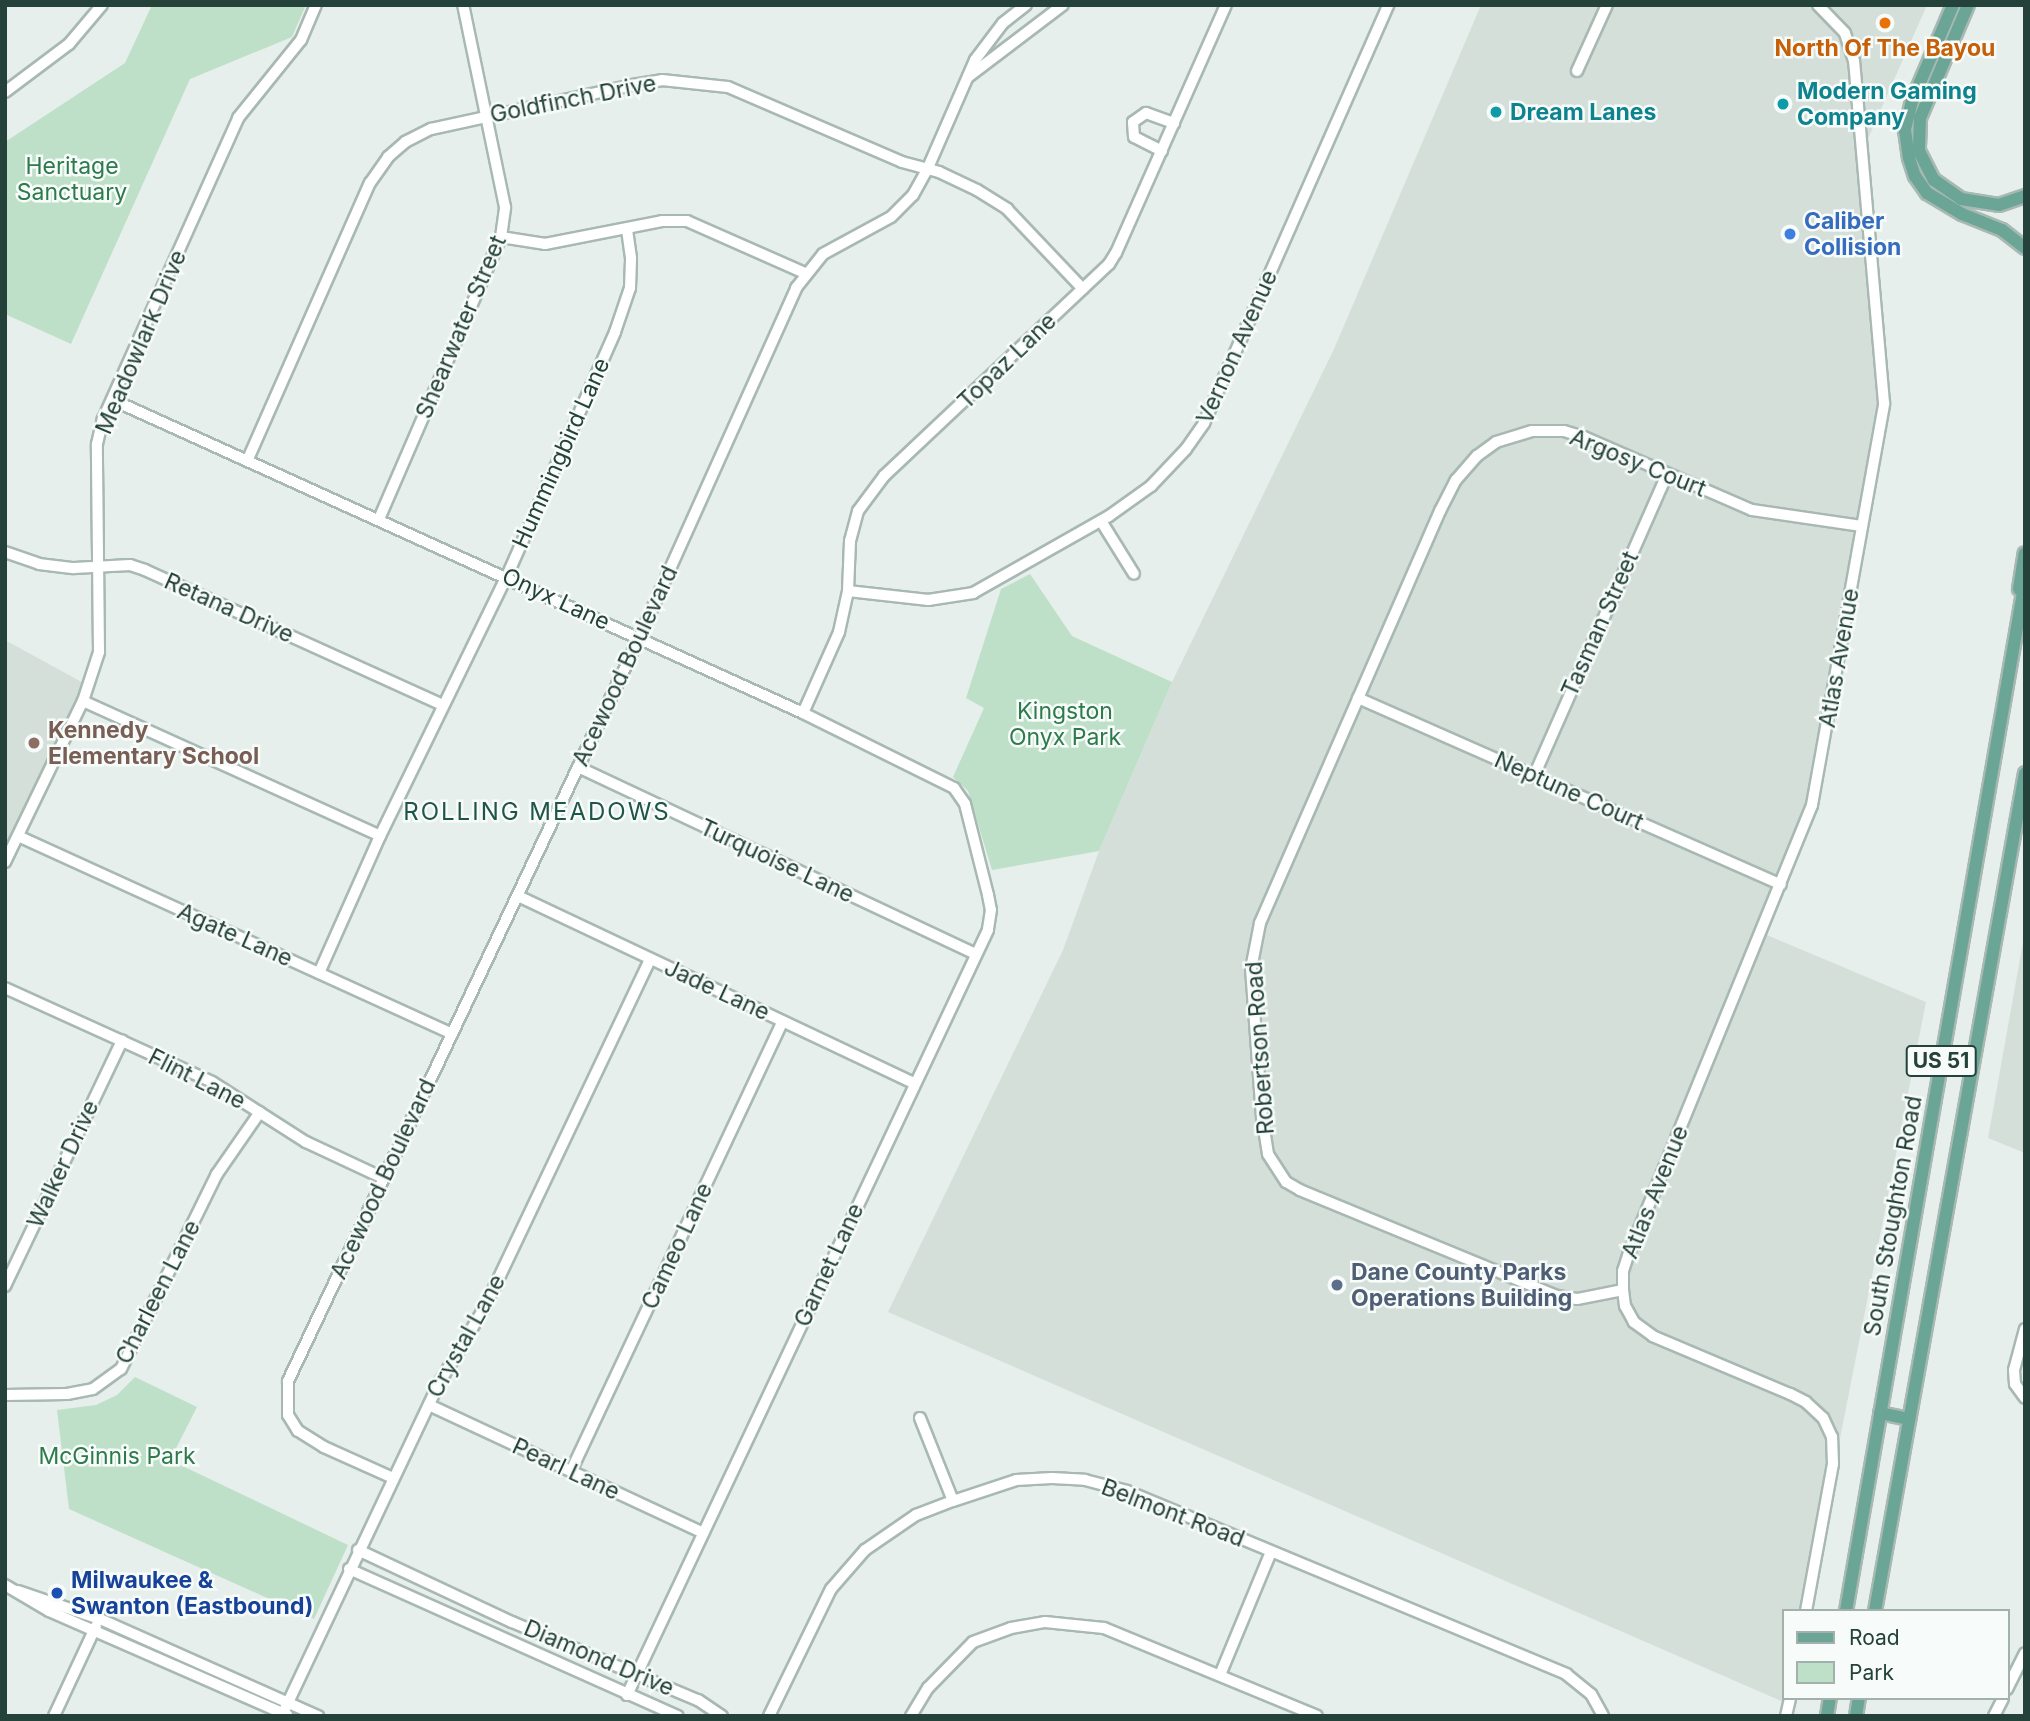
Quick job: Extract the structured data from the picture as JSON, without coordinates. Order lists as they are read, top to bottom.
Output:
{
  "streets": {
    "main road": ["US 51", "South Stoughton Road"],
    "street": [
      "Goldfinch Drive",
      "Shearwater Street",
      "Meadowlark Drive",
      "Vernon Avenue",
      "Topaz Lane",
      "Hummingbird Lane",
      "Argosy Court",
      "Onyx Lane",
      "Retana Drive",
      "Tasman Street",
      "Atlas Avenue",
      "Acewood Boulevard",
      "Neptune Court",
      "Turquoise Lane",
      "Agate Lane",
      "Jade Lane",
      "Robertson Road",
      "Flint Lane",
      "Walker Drive",
      "Cameo Lane",
      "Garnet Lane",
      "Charleen Lane",
      "Crystal Lane",
      "Pearl Lane",
      "Belmont Road",
      "Diamond Drive"
    ]
  },
  "crossings": [
    ["Goldfinch Drive", "Shearwater Street"],
    ["Goldfinch Drive", "Topaz Lane"],
    ["Goldfinch Drive", "Onyx Lane"],
    ["Goldfinch Drive", "Acewood Boulevard"],
    ["Shearwater Street", "Onyx Lane"],
    ["Meadowlark Drive", "Onyx Lane"],
    ["Meadowlark Drive", "Retana Drive"],
    ["Meadowlark Drive", "Agate Lane"],
    ["Vernon Avenue", "Topaz Lane"],
    ["Topaz Lane", "Onyx Lane"],
    ["Hummingbird Lane", "Onyx Lane"],
    ["Hummingbird Lane", "Retana Drive"],
    ["Hummingbird Lane", "Agate Lane"],
    ["Argosy Court", "Tasman Street"],
    ["Argosy Court", "Atlas Avenue"],
    ["Argosy Court", "Neptune Court"],
    ["Argosy Court", "Robertson Road"],
    ["Onyx Lane", "Acewood Boulevard"],
    ["Onyx Lane", "Garnet Lane"],
    ["Tasman Street", "Neptune Court"],
    ["Atlas Avenue", "Neptune Court"],
    ["Atlas Avenue", "Robertson Road"],
    ["Acewood Boulevard", "Turquoise Lane"],
    ["Acewood Boulevard", "Agate Lane"],
    ["Acewood Boulevard", "Jade Lane"],
    ["Acewood Boulevard", "Flint Lane"],
    ["Acewood Boulevard", "Crystal Lane"],
    ["Neptune Court", "Robertson Road"],
    ["Turquoise Lane", "Garnet Lane"],
    ["Jade Lane", "Cameo Lane"],
    ["Jade Lane", "Garnet Lane"],
    ["Jade Lane", "Crystal Lane"],
    ["Flint Lane", "Walker Drive"],
    ["Flint Lane", "Charleen Lane"],
    ["Cameo Lane", "Pearl Lane"],
    ["Garnet Lane", "Pearl Lane"],
    ["Garnet Lane", "Diamond Drive"],
    ["Crystal Lane", "Pearl Lane"],
    ["Crystal Lane", "Diamond Drive"]
  ],
  "districts": ["ROLLING MEADOWS"],
  "parks": ["Heritage Sanctuary", "Kingston Onyx Park", "McGinnis Park"],
  "places": [
    "North Of The Bayou",
    "Modern Gaming Company",
    "Dream Lanes",
    "Caliber Collision",
    "Kennedy Elementary School",
    "Dane County Parks Operations Building",
    "Milwaukee & Swanton (Eastbound)"
  ],
  "legend": ["Road", "Park"]
}
